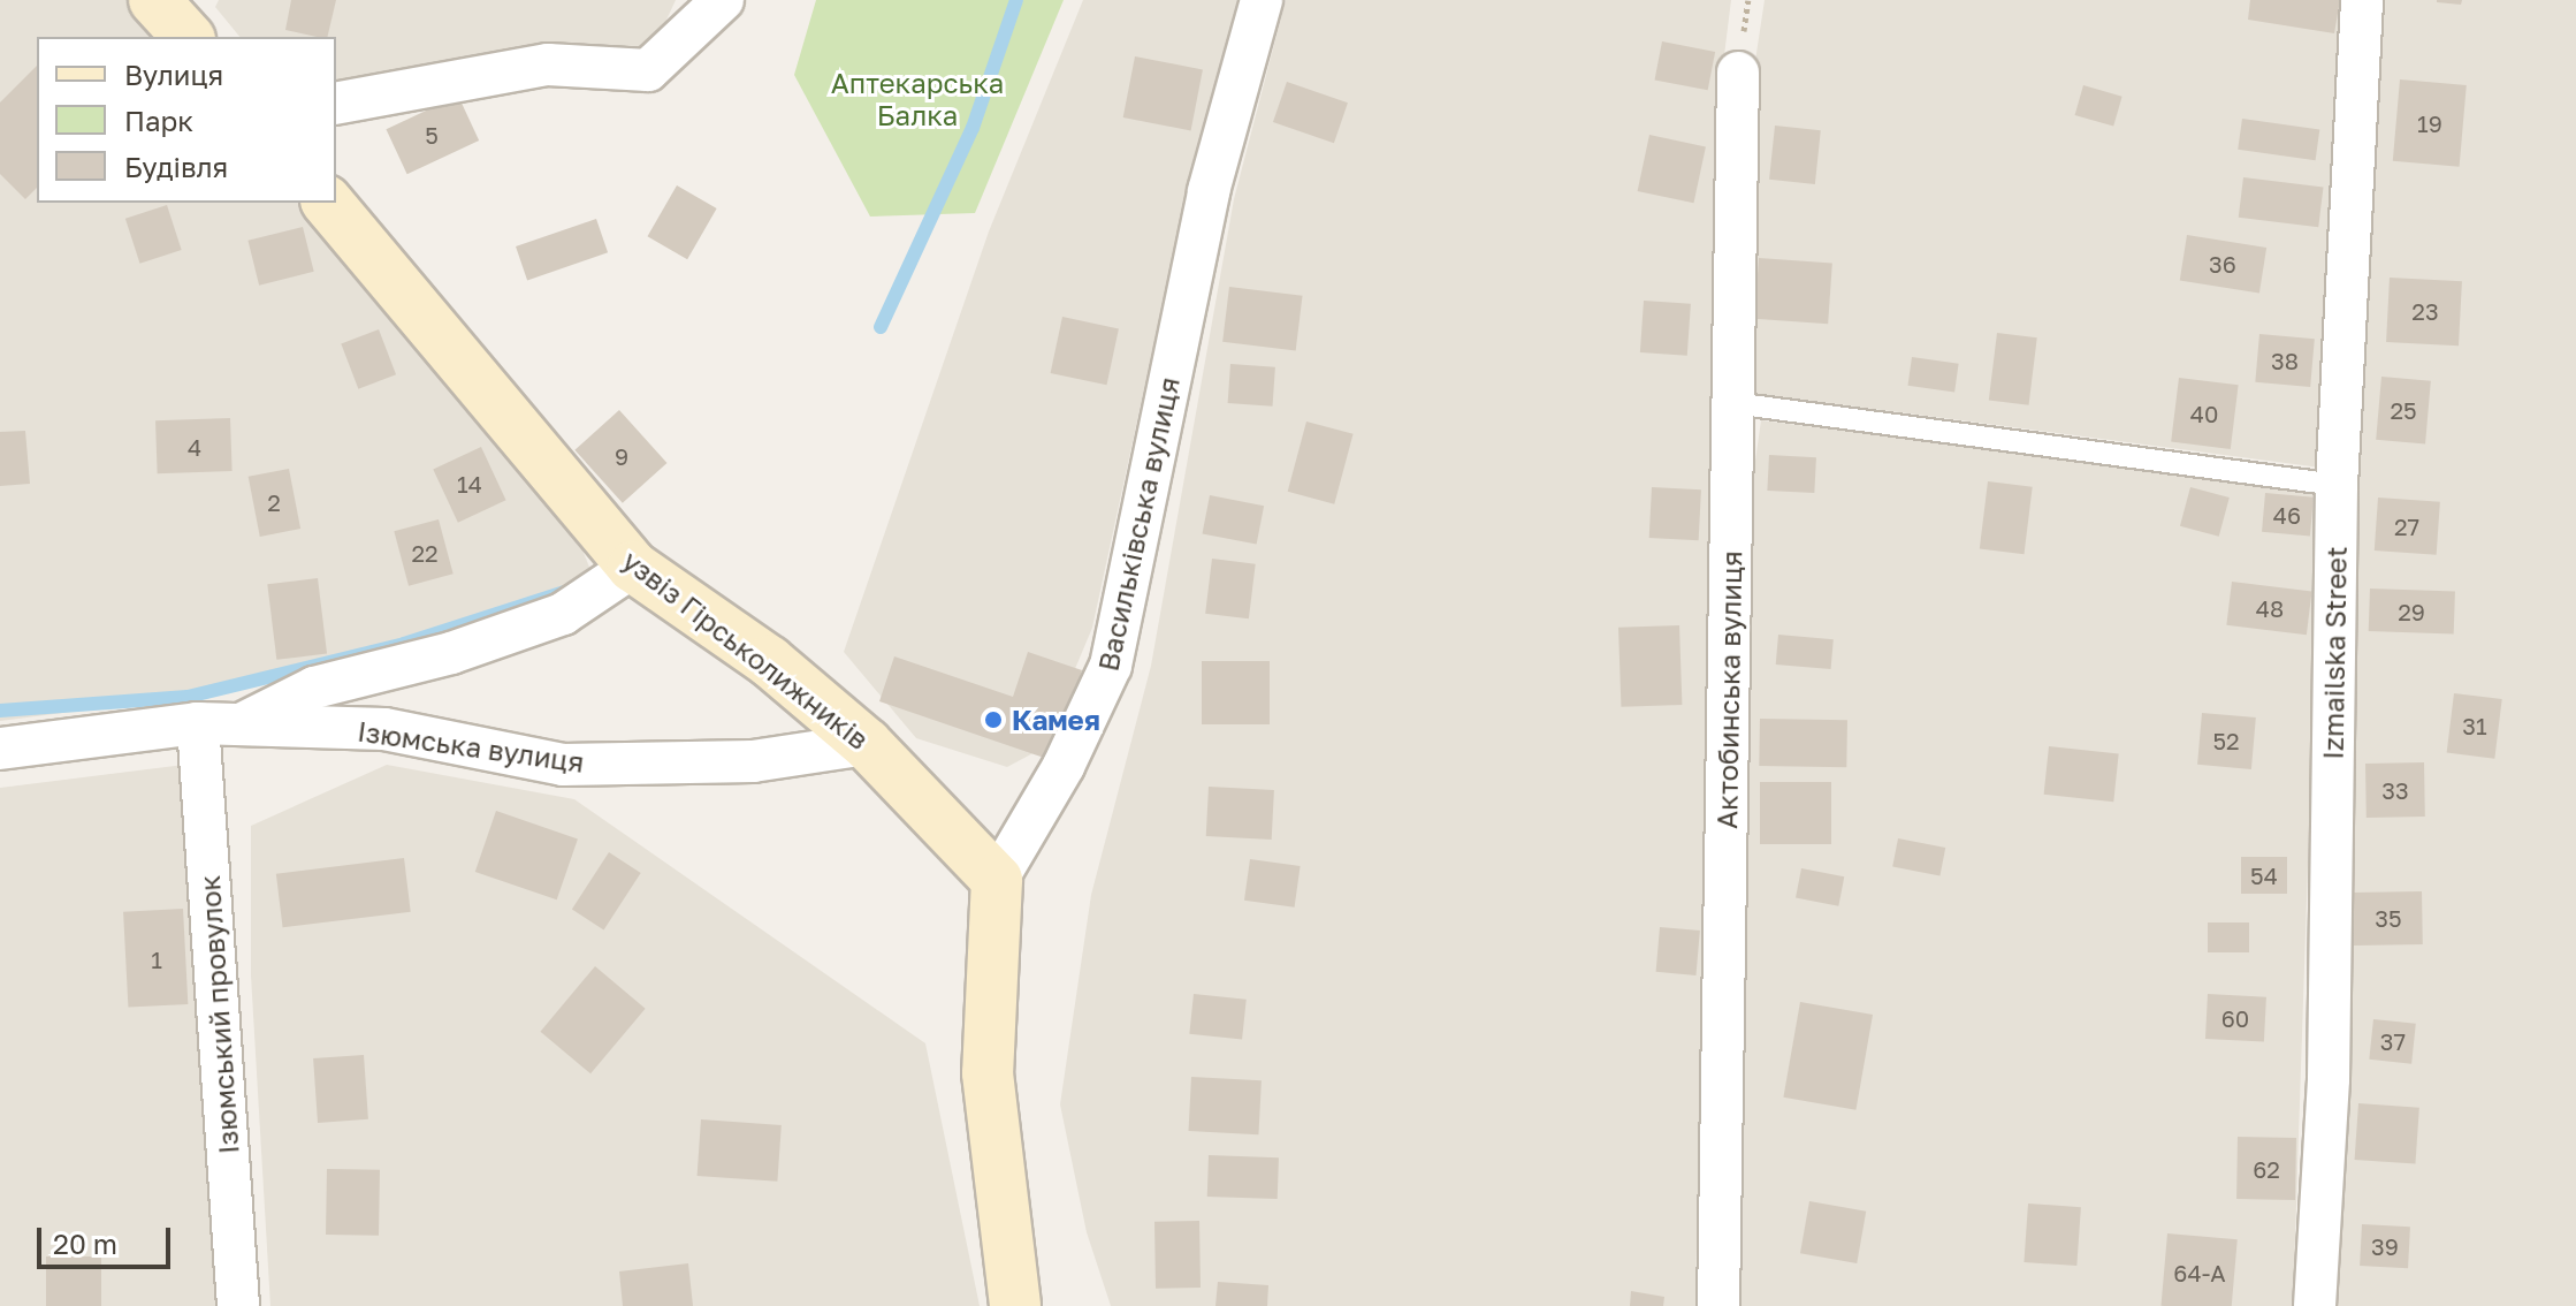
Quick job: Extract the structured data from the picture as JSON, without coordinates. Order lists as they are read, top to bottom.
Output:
{
  "streets": {
    "street": [
      "Васильківська вулиця",
      "узвіз Гірськолижників",
      "Izmailska Street",
      "Актобинська вулиця",
      "Ізюмська вулиця",
      "Ізюмський провулок"
    ]
  },
  "crossings": [
    ["Васильківська вулиця", "узвіз Гірськолижників"],
    ["узвіз Гірськолижників", "Ізюмська вулиця"],
    ["Ізюмська вулиця", "Ізюмський провулок"]
  ],
  "parks": ["Аптекарська Балка"],
  "places": ["Камея"],
  "house_numbers": [
    "19",
    "5",
    "36",
    "23",
    "38",
    "25",
    "40",
    "4",
    "9",
    "14",
    "2",
    "46",
    "27",
    "22",
    "48",
    "29",
    "31",
    "52",
    "33",
    "54",
    "35",
    "1",
    "60",
    "37",
    "62",
    "39",
    "64-А"
  ],
  "legend": ["Вулиця", "Парк", "Будівля"],
  "scale_bar": "20 m"
}
